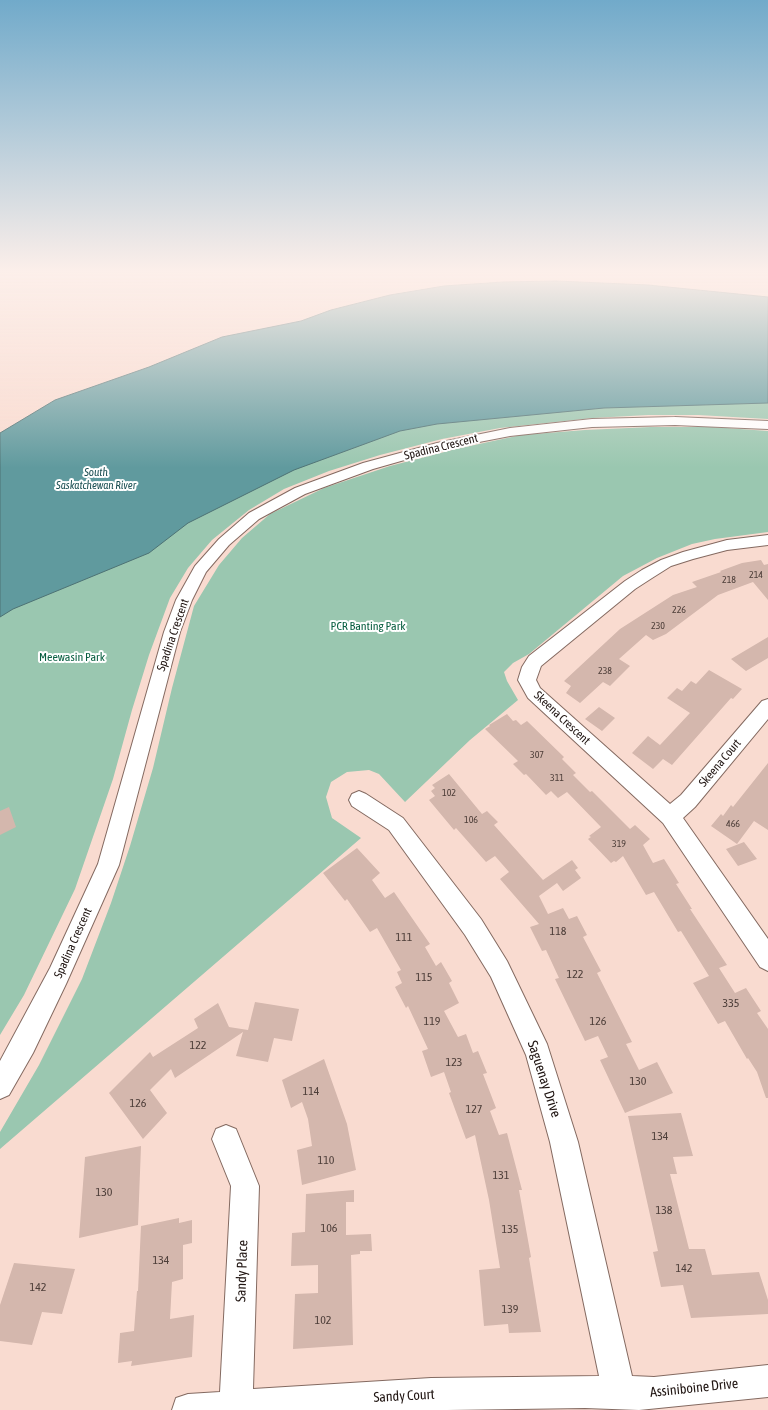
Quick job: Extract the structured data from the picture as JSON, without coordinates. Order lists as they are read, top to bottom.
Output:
{
  "streets": {
    "street": [
      "Spadina Crescent",
      "Skeena Crescent",
      "Skeena Court",
      "Saguenay Drive",
      "Sandy Place",
      "Assiniboine Drive",
      "Sandy Court"
    ]
  },
  "crossings": [
    ["Skeena Crescent", "Skeena Court"],
    ["Saguenay Drive", "Assiniboine Drive"],
    ["Saguenay Drive", "Sandy Court"],
    ["Sandy Place", "Sandy Court"],
    ["Assiniboine Drive", "Sandy Court"]
  ],
  "water": ["South Saskatchewan River"],
  "parks": ["PCR Banting Park", "Meewasin Park"],
  "house_numbers": [
    "214",
    "218",
    "226",
    "230",
    "238",
    "307",
    "311",
    "102",
    "106",
    "466",
    "319",
    "118",
    "111",
    "122",
    "115",
    "335",
    "119",
    "126",
    "122",
    "123",
    "130",
    "114",
    "126",
    "127",
    "134",
    "110",
    "131",
    "130",
    "138",
    "106",
    "135",
    "134",
    "142",
    "142",
    "139",
    "102"
  ]
}
